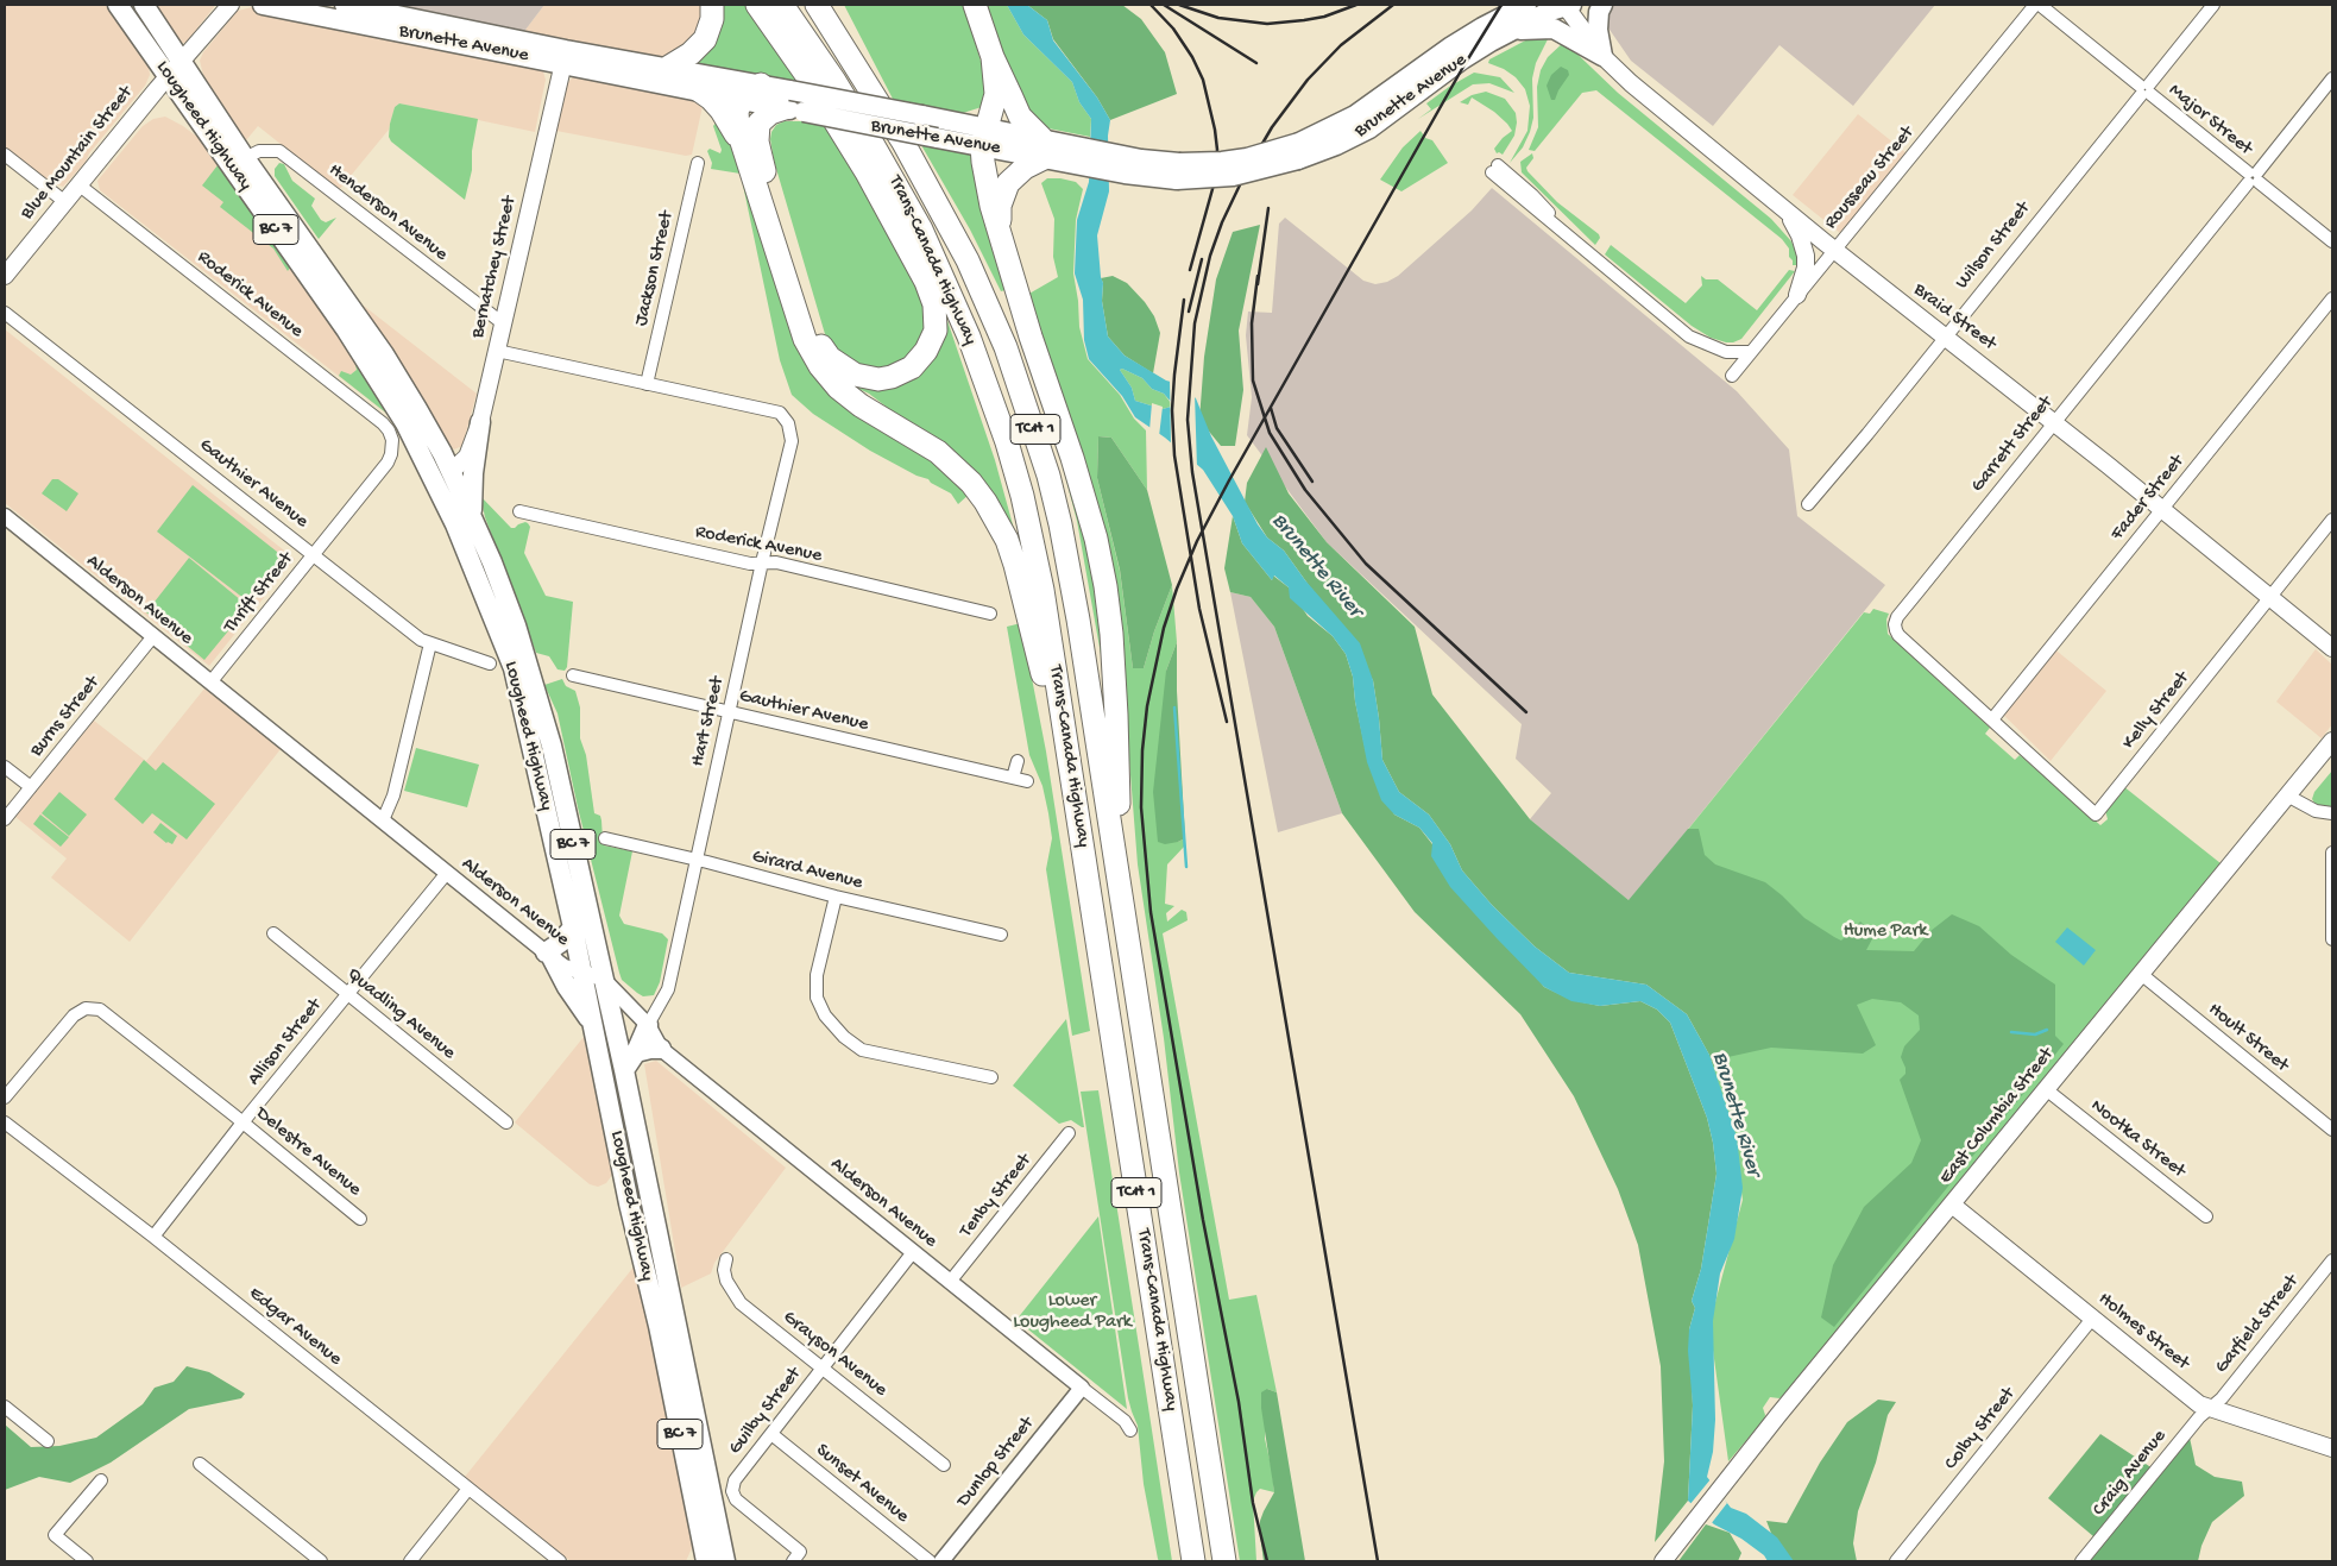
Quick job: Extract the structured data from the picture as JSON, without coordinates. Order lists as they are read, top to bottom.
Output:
{
  "streets": {
    "highway": ["Trans-Canada Highway", "TCH 1"],
    "main road": [
      "Brunette Avenue",
      "Lougheed Highway",
      "Blue Mountain Street",
      "BC 7",
      "Bernatchey Street",
      "Braid Street",
      "East Columbia Street",
      "Holmes Street"
    ],
    "street": [
      "Major Street",
      "Rousseau Street",
      "Henderson Avenue",
      "Wilson Street",
      "Jackson Street",
      "Roderick Avenue",
      "Garrett Street",
      "Gauthier Avenue",
      "Fader Street",
      "Thrift Street",
      "Alderson Avenue",
      "Kelly Street",
      "Burns Street",
      "Hart Street",
      "Girard Avenue",
      "Quadling Avenue",
      "Hoult Street",
      "Allison Street",
      "Nootka Street",
      "Delestre Avenue",
      "Tenby Street",
      "Garfield Street",
      "Edgar Avenue",
      "Grayson Avenue",
      "Guilby Street",
      "Colby Street",
      "Dunlop Street",
      "Craig Avenue",
      "Sunset Avenue"
    ]
  },
  "crossings": [
    ["Brunette Avenue", "Bernatchey Street"],
    ["Brunette Avenue", "Braid Street"],
    ["Major Street", "Wilson Street"],
    ["Major Street", "Garrett Street"],
    ["Lougheed Highway", "Blue Mountain Street"],
    ["Lougheed Highway", "Henderson Avenue"],
    ["Lougheed Highway", "Bernatchey Street"],
    ["Lougheed Highway", "Alderson Avenue"],
    ["Blue Mountain Street", "Roderick Avenue"],
    ["Rousseau Street", "Braid Street"],
    ["Henderson Avenue", "Bernatchey Street"],
    ["Wilson Street", "Braid Street"],
    ["Jackson Street", "Hart Street"],
    ["Roderick Avenue", "Thrift Street"],
    ["Roderick Avenue", "Hart Street"],
    ["Braid Street", "Garrett Street"],
    ["Braid Street", "Fader Street"],
    ["Braid Street", "Kelly Street"],
    ["Garrett Street", "Fader Street"],
    ["Garrett Street", "Kelly Street"],
    ["Gauthier Avenue", "Thrift Street"],
    ["Gauthier Avenue", "Hart Street"],
    ["Fader Street", "Kelly Street"],
    ["Thrift Street", "Alderson Avenue"],
    ["Alderson Avenue", "Burns Street"],
    ["Alderson Avenue", "Hart Street"],
    ["Alderson Avenue", "Allison Street"],
    ["Alderson Avenue", "Tenby Street"],
    ["Alderson Avenue", "Guilby Street"],
    ["Alderson Avenue", "Dunlop Street"],
    ["Hart Street", "Girard Avenue"],
    ["Quadling Avenue", "Allison Street"],
    ["Hoult Street", "East Columbia Street"],
    ["Allison Street", "Delestre Avenue"],
    ["Allison Street", "Edgar Avenue"],
    ["East Columbia Street", "Nootka Street"],
    ["East Columbia Street", "Holmes Street"],
    ["Garfield Street", "Holmes Street"],
    ["Garfield Street", "Craig Avenue"],
    ["Holmes Street", "Colby Street"],
    ["Holmes Street", "Craig Avenue"],
    ["Grayson Avenue", "Guilby Street"],
    ["Guilby Street", "Sunset Avenue"]
  ],
  "water": ["Brunette River"],
  "parks": ["Hume Park", "Lower Lougheed Park"]
}
